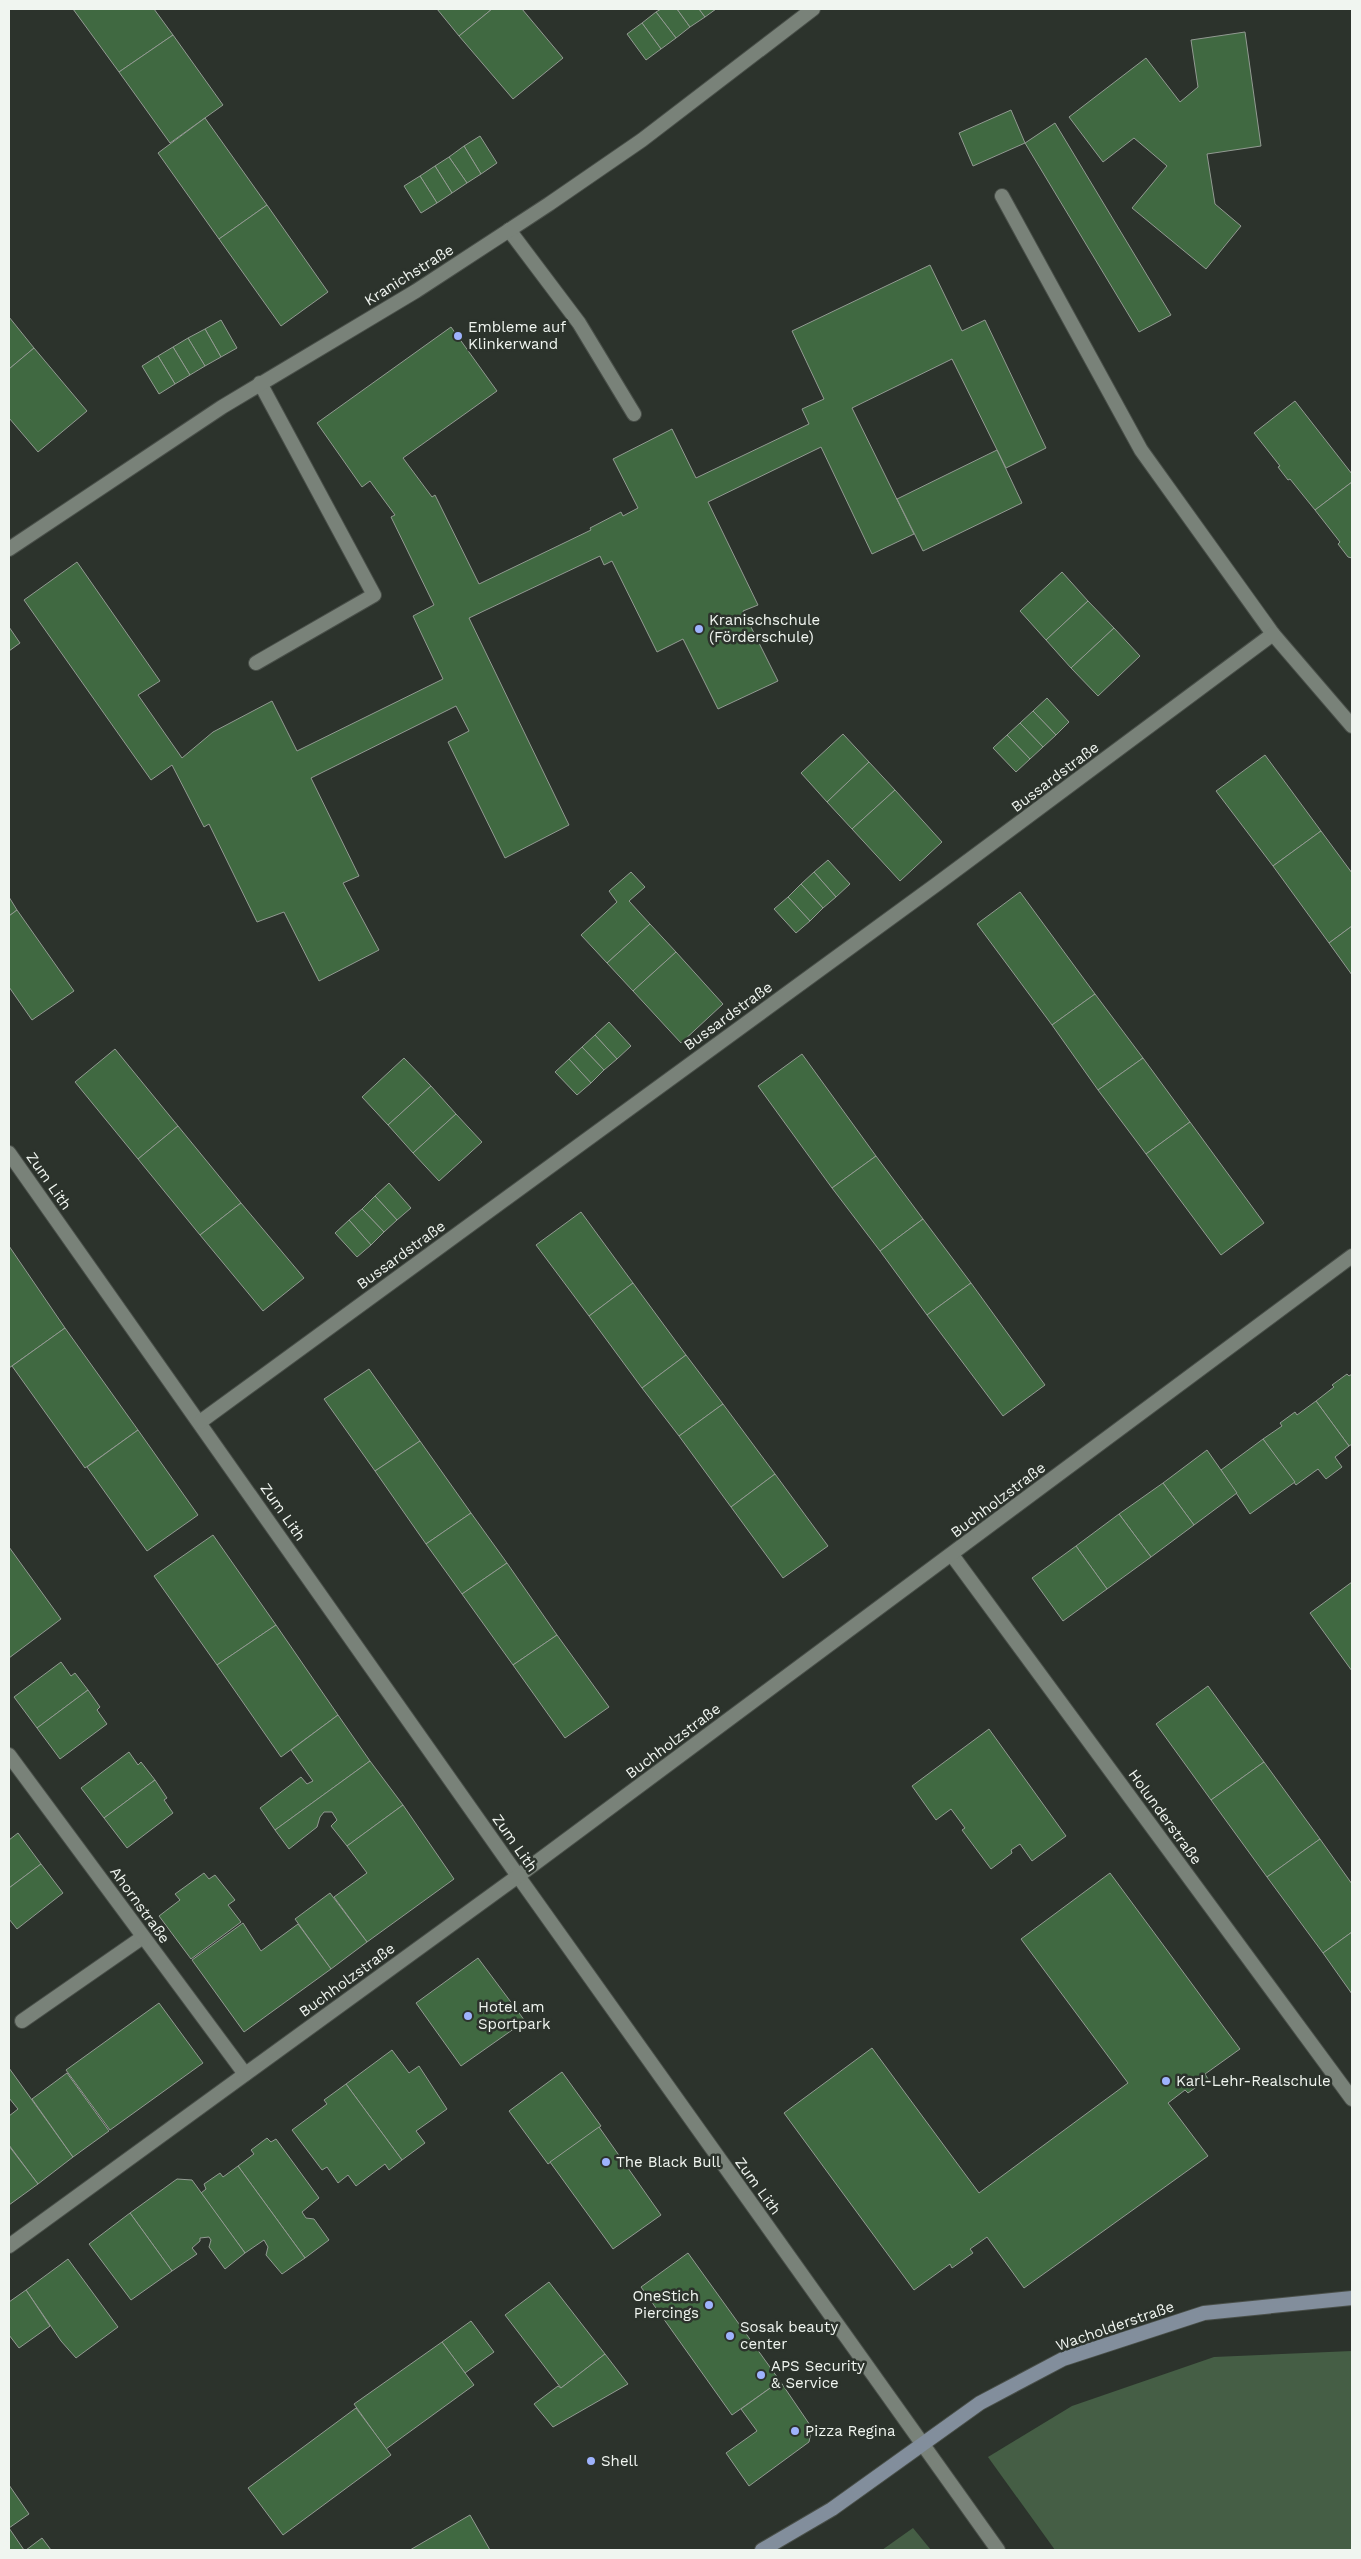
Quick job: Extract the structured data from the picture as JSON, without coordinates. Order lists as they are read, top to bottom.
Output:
{
  "streets": {
    "main road": ["Wacholderstraße"],
    "street": [
      "Kranichstraße",
      "Bussardstraße",
      "Zum Lith",
      "Buchholzstraße",
      "Holunderstraße",
      "Ahornstraße"
    ]
  },
  "crossings": [
    ["Bussardstraße", "Zum Lith"],
    ["Zum Lith", "Buchholzstraße"],
    ["Zum Lith", "Wacholderstraße"],
    ["Buchholzstraße", "Holunderstraße"],
    ["Buchholzstraße", "Ahornstraße"]
  ],
  "places": [
    "Embleme auf Klinkerwand",
    "Kranischschule (Förderschule)",
    "Hotel am Sportpark",
    "Karl-Lehr-Realschule",
    "The Black Bull",
    "OneStich Piercings",
    "Sosak beauty center",
    "APS Security & Service",
    "Pizza Regina",
    "Shell"
  ]
}
